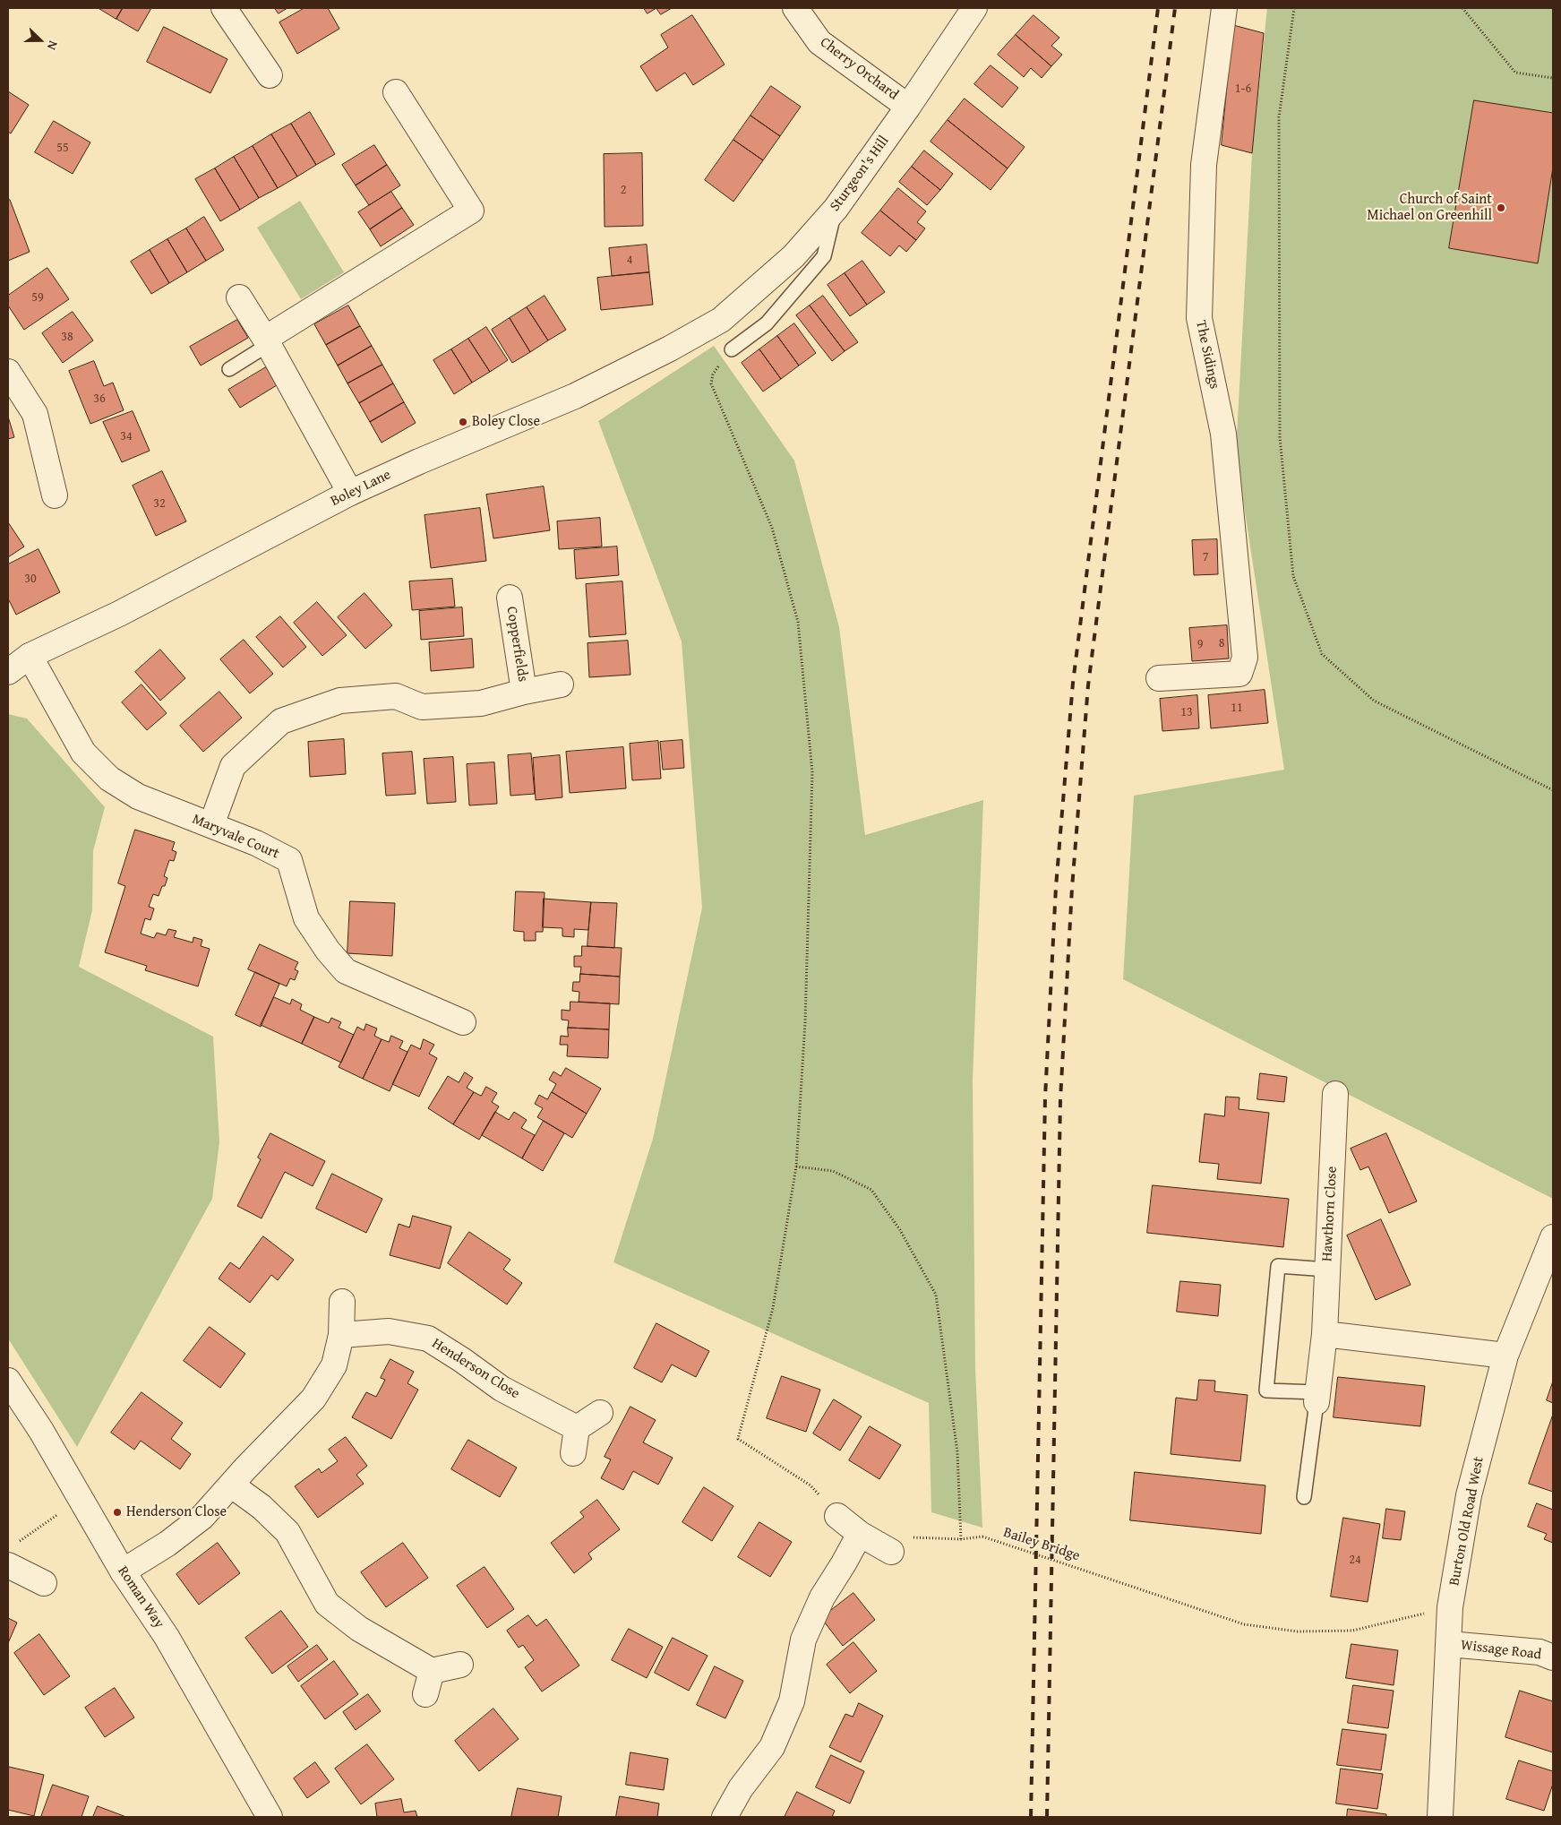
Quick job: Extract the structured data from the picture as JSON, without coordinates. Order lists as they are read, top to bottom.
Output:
{
  "streets": {
    "street": [
      "Cherry Orchard",
      "Sturgeon's Hill",
      "The Sidings",
      "Boley Lane",
      "Copperfields",
      "Maryvale Court",
      "Hawthorn Close",
      "Henderson Close",
      "Burton Old Road West",
      "Roman Way",
      "Wissage Road"
    ],
    "path": ["Bailey Bridge"]
  },
  "crossings": [
    ["Cherry Orchard", "Sturgeon's Hill"],
    ["Sturgeon's Hill", "Boley Lane"],
    ["Boley Lane", "Maryvale Court"],
    ["Copperfields", "Maryvale Court"],
    ["Burton Old Road West", "Bailey Bridge"],
    ["Burton Old Road West", "Wissage Road"]
  ],
  "places": ["Church of Saint Michael on Greenhill", "Boley Close", "Henderson Close"],
  "house_numbers": [
    "1-6",
    "55",
    "2",
    "4",
    "59",
    "38",
    "36",
    "34",
    "32",
    "7",
    "30",
    "8",
    "9",
    "11",
    "13",
    "24"
  ],
  "north": "right"
}
